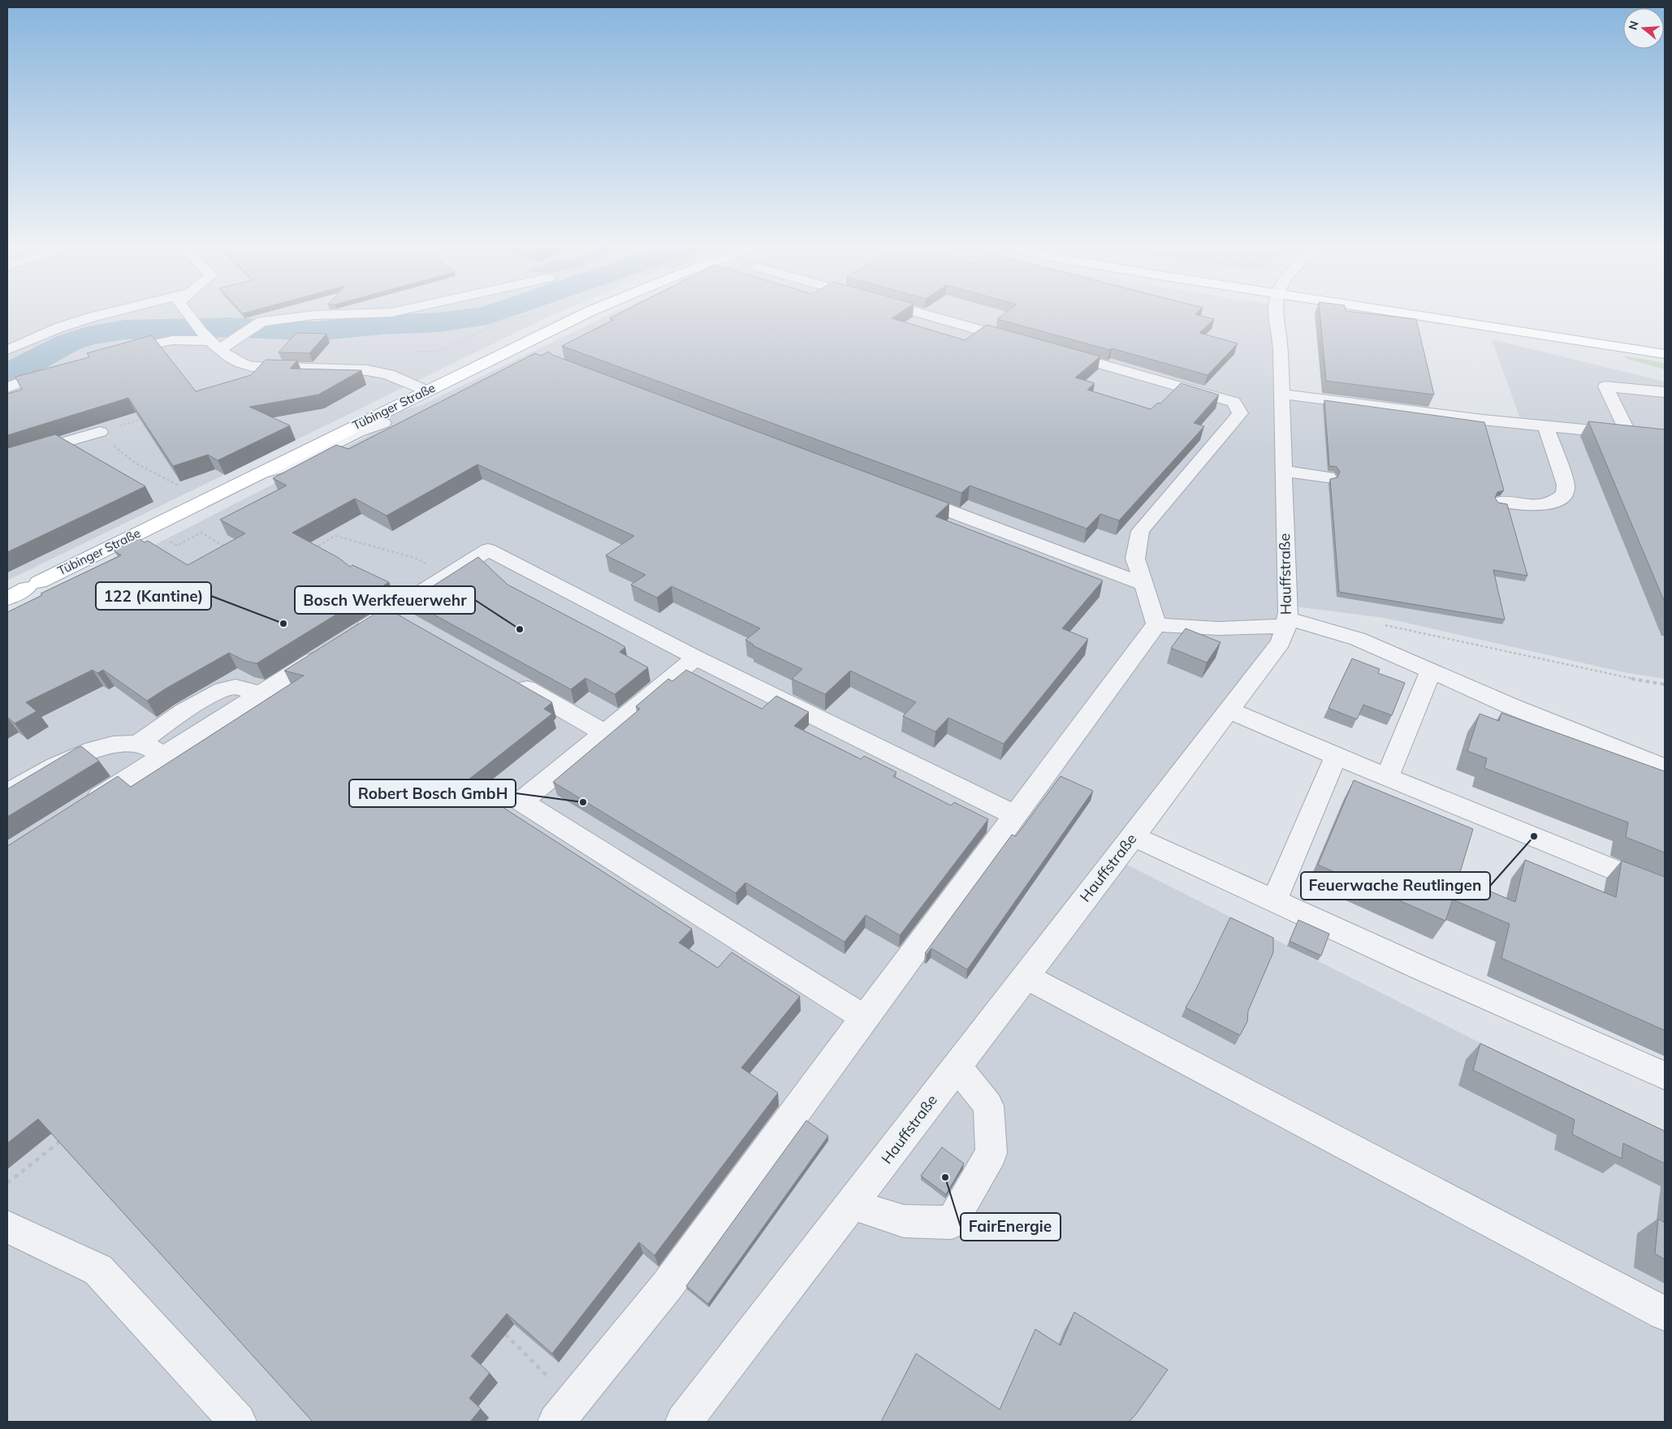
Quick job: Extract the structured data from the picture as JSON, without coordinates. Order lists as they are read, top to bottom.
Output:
{
  "streets": {
    "main road": ["Tübinger Straße"],
    "street": ["Hauffstraße"]
  },
  "places": [
    "122 (Kantine)",
    "Bosch Werkfeuerwehr",
    "Robert Bosch GmbH",
    "Feuerwache Reutlingen",
    "FairEnergie"
  ],
  "north": "left"
}
